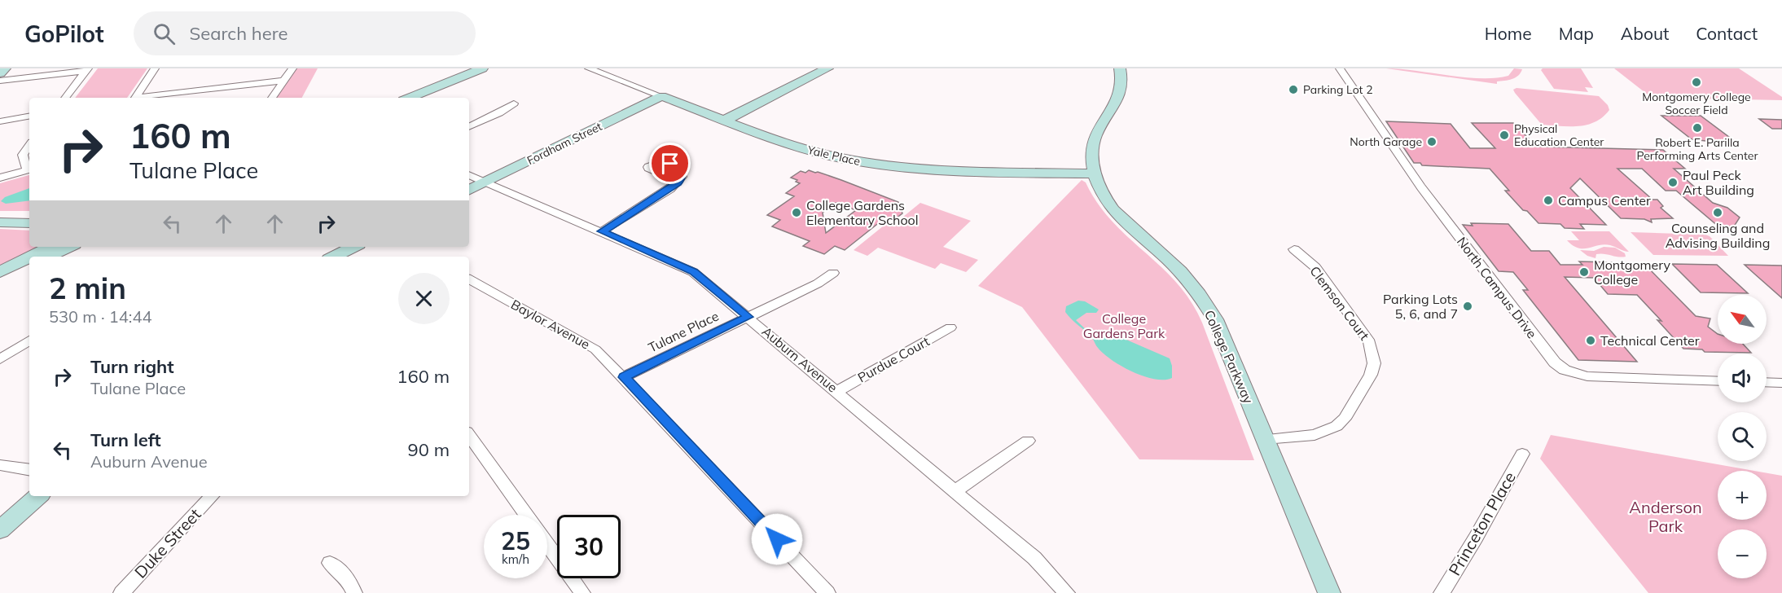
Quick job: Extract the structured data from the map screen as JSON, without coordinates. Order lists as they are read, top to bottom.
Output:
{
  "streets": {
    "street": [
      "Fordham Street",
      "Yale Place",
      "North Campus Drive",
      "Clemson Court",
      "Baylor Avenue",
      "Tulane Place",
      "College Parkway",
      "Auburn Avenue",
      "Purdue Court",
      "Princeton Place",
      "Duke Street"
    ]
  },
  "crossings": [
    ["Fordham Street", "Yale Place"],
    ["Fordham Street", "Auburn Avenue"],
    ["Yale Place", "College Parkway"],
    ["Clemson Court", "College Parkway"],
    ["Baylor Avenue", "Tulane Place"],
    ["Tulane Place", "Auburn Avenue"],
    ["Auburn Avenue", "Purdue Court"]
  ],
  "parks": ["College Gardens Park", "Anderson Park"],
  "places": [
    "Montgomery College Soccer Field",
    "Parking Lot 2",
    "Robert E. Parilla Performing Arts Center",
    "Physical Education Center",
    "North Garage",
    "Paul Peck Art Building",
    "Campus Center",
    "College Gardens Elementary School",
    "Counseling and Advising Building",
    "Montgomery College",
    "Parking Lots 5, 6, and 7",
    "Technical Center"
  ],
  "north": "top left",
  "page": {
    "header": "GoPilot",
    "search": "Search here",
    "nav": [
      "Home",
      "Map",
      "About",
      "Contact"
    ],
    "turn": ["160 m", "Tulane Place"],
    "heading": ["2 min", "530 m · 14:44"],
    "map_buttons": ["+", "−"],
    "list": [
      {
        "name": "Turn right",
        "note": "Tulane Place",
        "value": "160 m"
      },
      {
        "name": "Turn left",
        "note": "Auburn Avenue",
        "value": "90 m"
      }
    ],
    "speed": "25 km/h",
    "limit": "30"
  }
}
